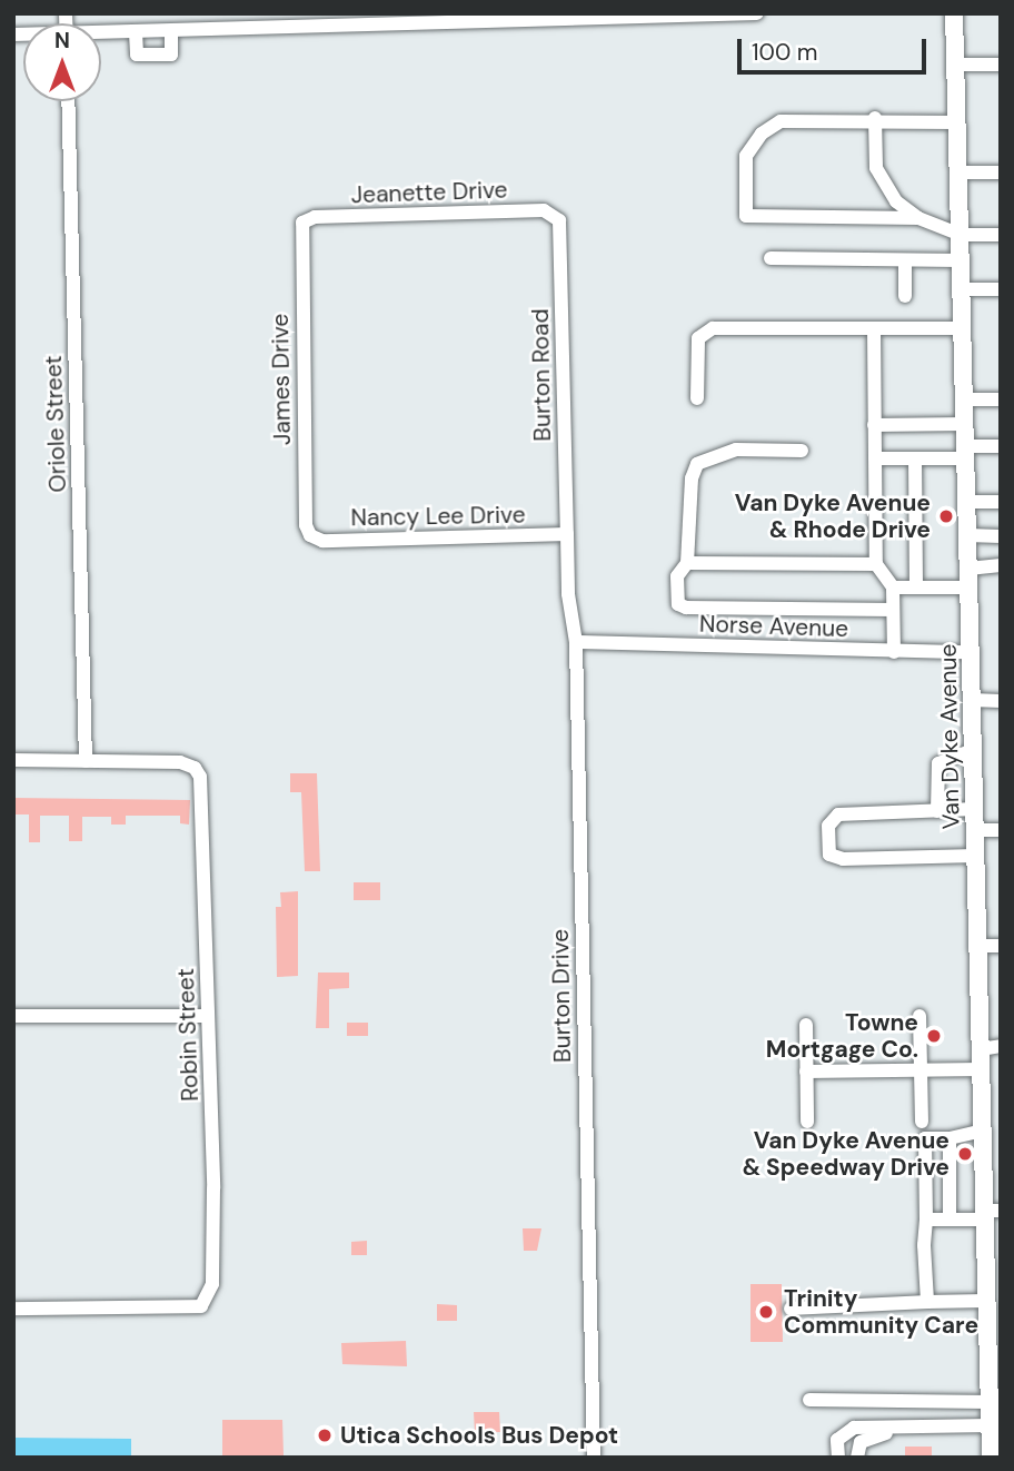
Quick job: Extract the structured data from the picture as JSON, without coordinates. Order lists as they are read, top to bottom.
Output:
{
  "streets": {
    "main road": ["Van Dyke Avenue"],
    "street": [
      "Jeanette Drive",
      "Burton Road",
      "James Drive",
      "Oriole Street",
      "Nancy Lee Drive",
      "Norse Avenue",
      "Burton Drive",
      "Robin Street"
    ]
  },
  "crossings": [
    ["Jeanette Drive", "Burton Road"],
    ["Jeanette Drive", "James Drive"],
    ["Burton Road", "Nancy Lee Drive"],
    ["Burton Road", "Burton Drive"],
    ["James Drive", "Nancy Lee Drive"],
    ["Oriole Street", "Robin Street"],
    ["Nancy Lee Drive", "Burton Drive"],
    ["Norse Avenue", "Van Dyke Avenue"],
    ["Norse Avenue", "Burton Drive"]
  ],
  "places": [
    "Van Dyke Avenue & Rhode Drive",
    "Towne Mortgage Co.",
    "Van Dyke Avenue & Speedway Drive",
    "Trinity Community Care",
    "Utica Schools Bus Depot"
  ],
  "scale_bar": "100 m",
  "north": "top"
}
